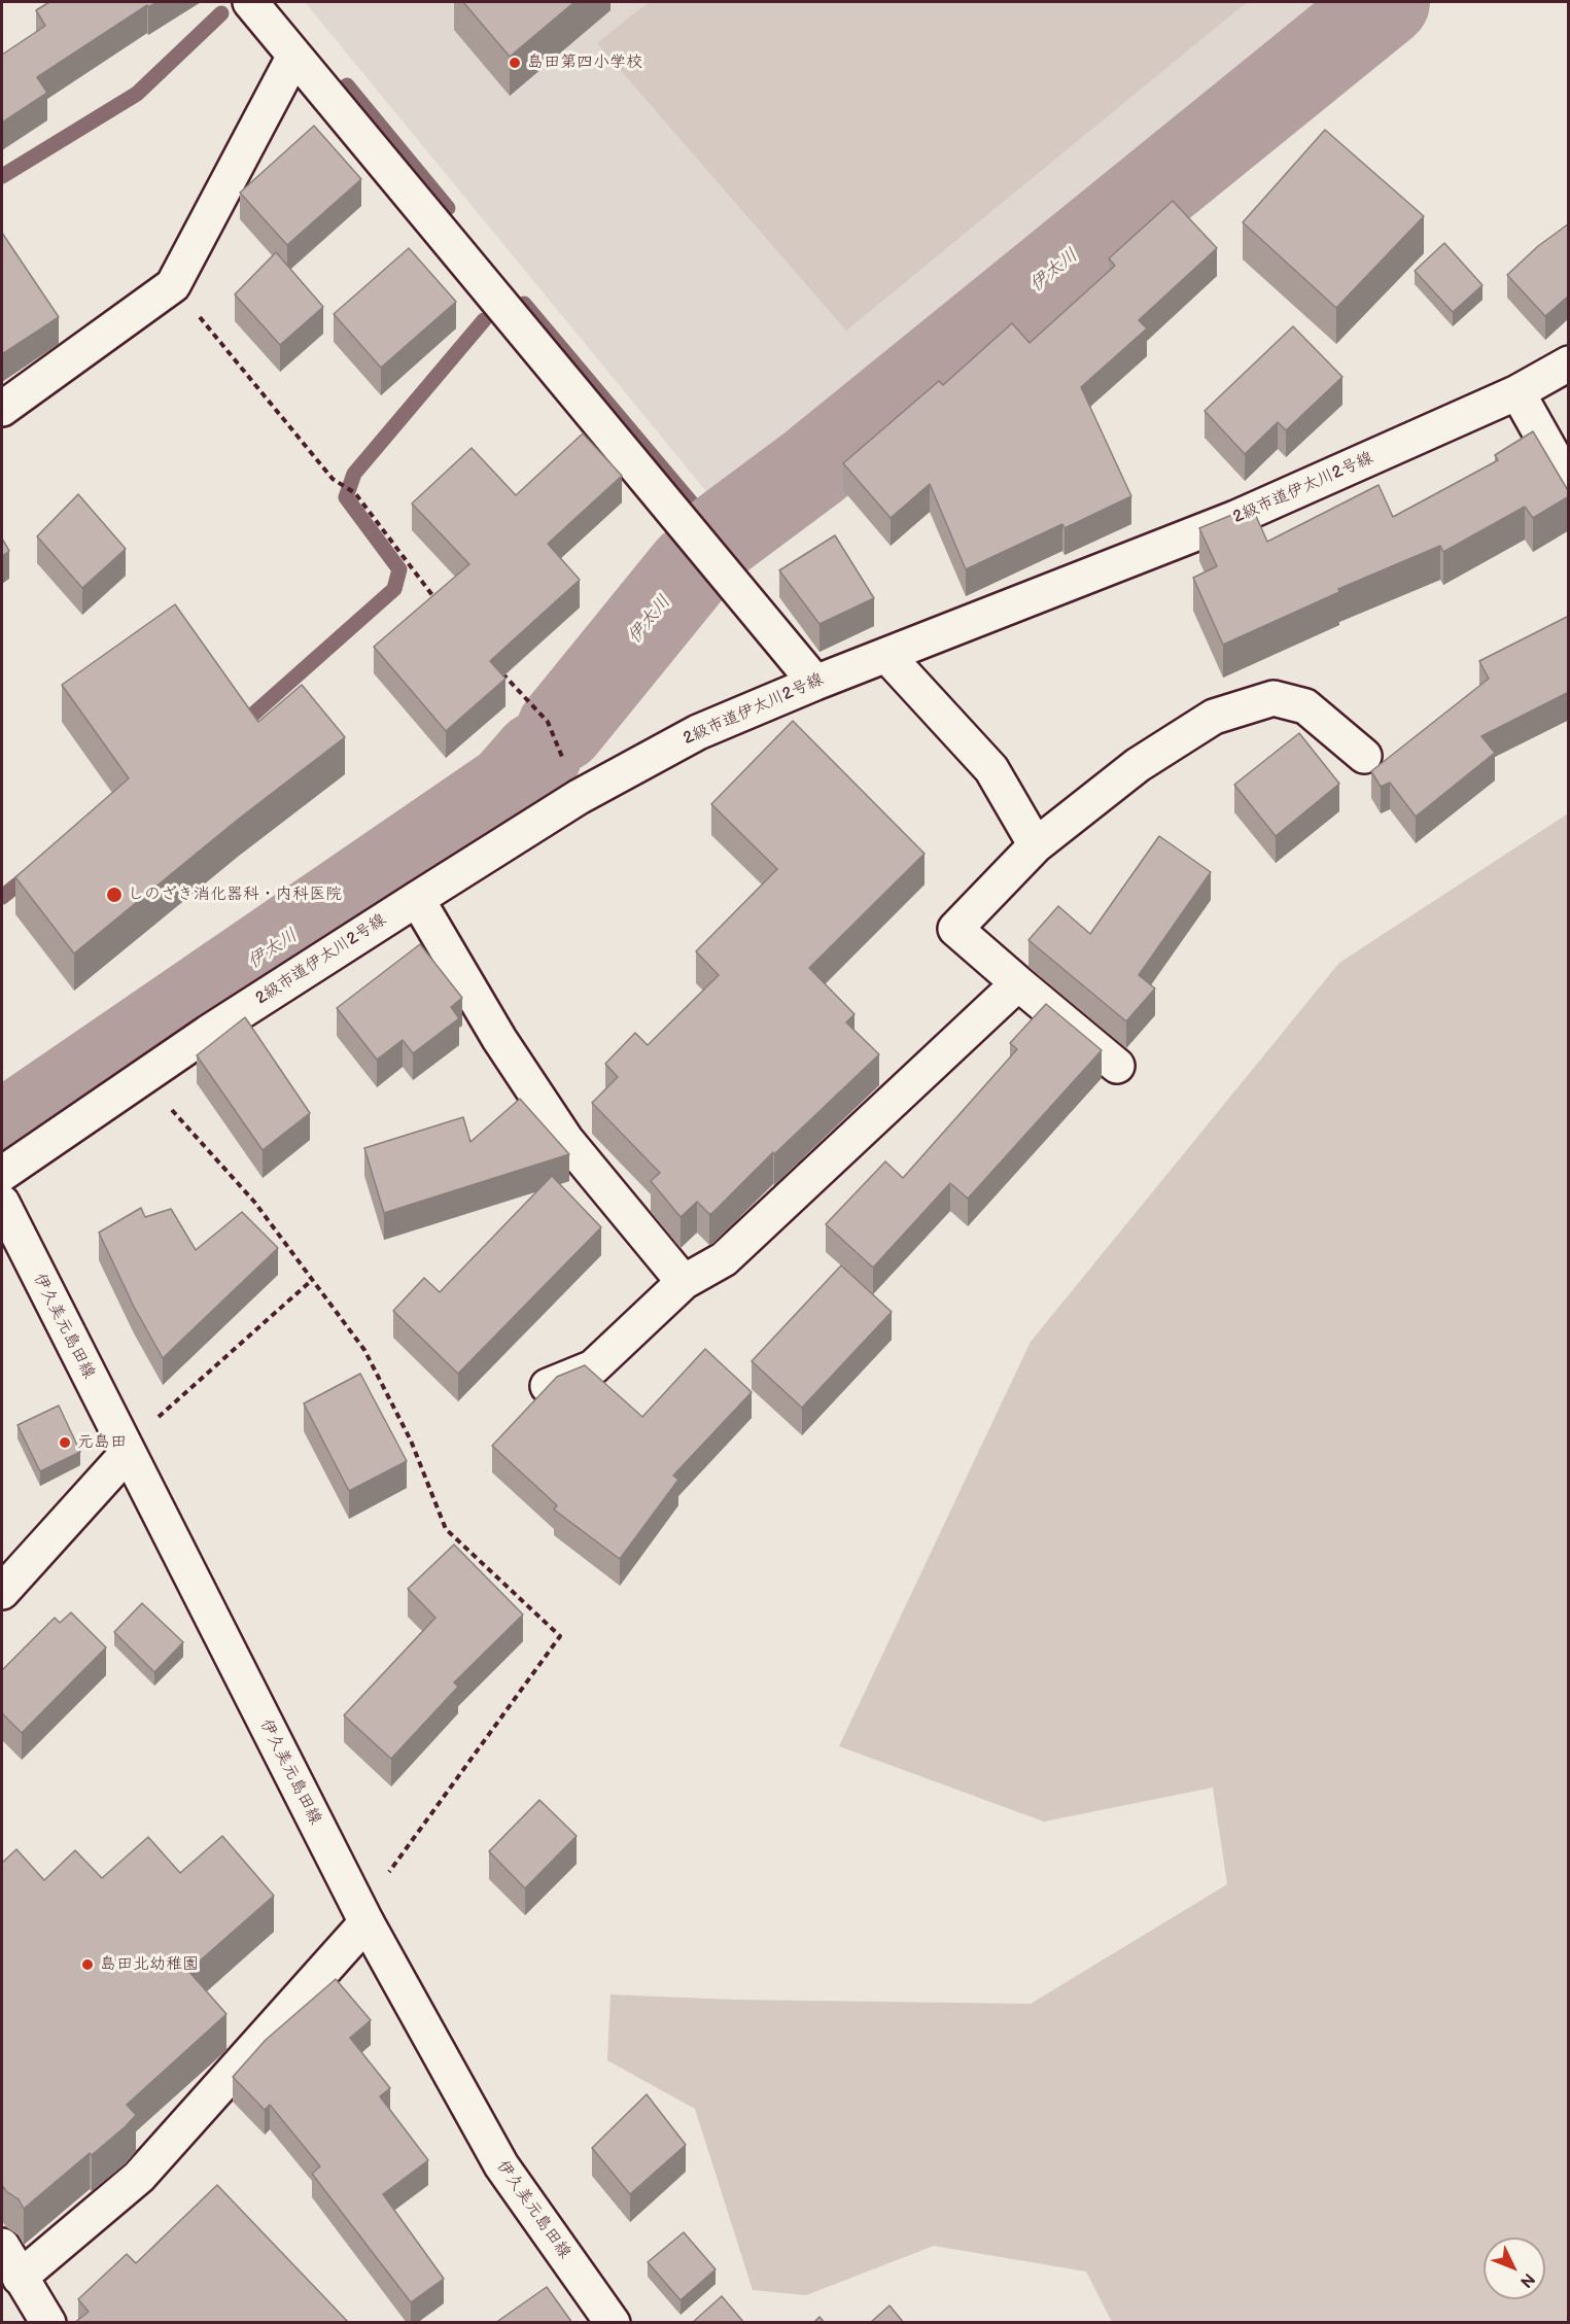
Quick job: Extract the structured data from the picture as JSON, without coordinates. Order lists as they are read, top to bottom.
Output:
{
  "streets": {
    "street": ["2級市道伊太川2号線", "伊久美元島田線"]
  },
  "water": ["伊太川"],
  "places": [
    "島田第四小学校",
    "しのざき消化器科・内科医院",
    "元島田",
    "島田北幼稚園"
  ],
  "north": "bottom right"
}
